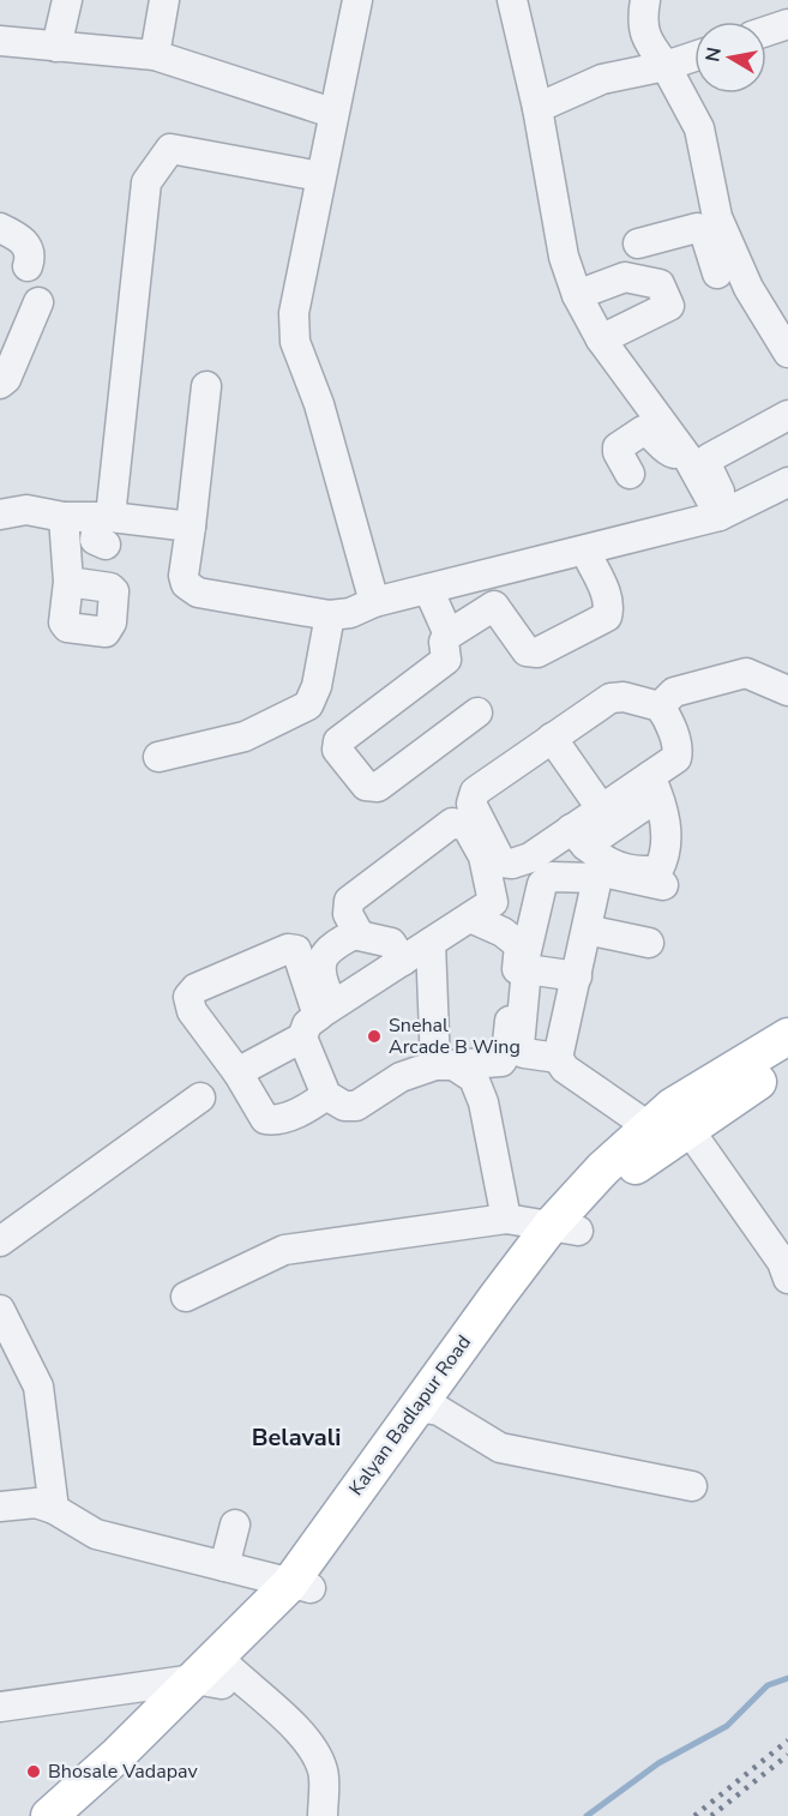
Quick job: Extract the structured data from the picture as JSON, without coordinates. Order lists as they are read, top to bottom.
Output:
{
  "streets": {
    "main road": ["Kalyan Badlapur Road"]
  },
  "districts": ["Belavali"],
  "places": ["Snehal Arcade B Wing", "Bhosale Vadapav"],
  "north": "left"
}
